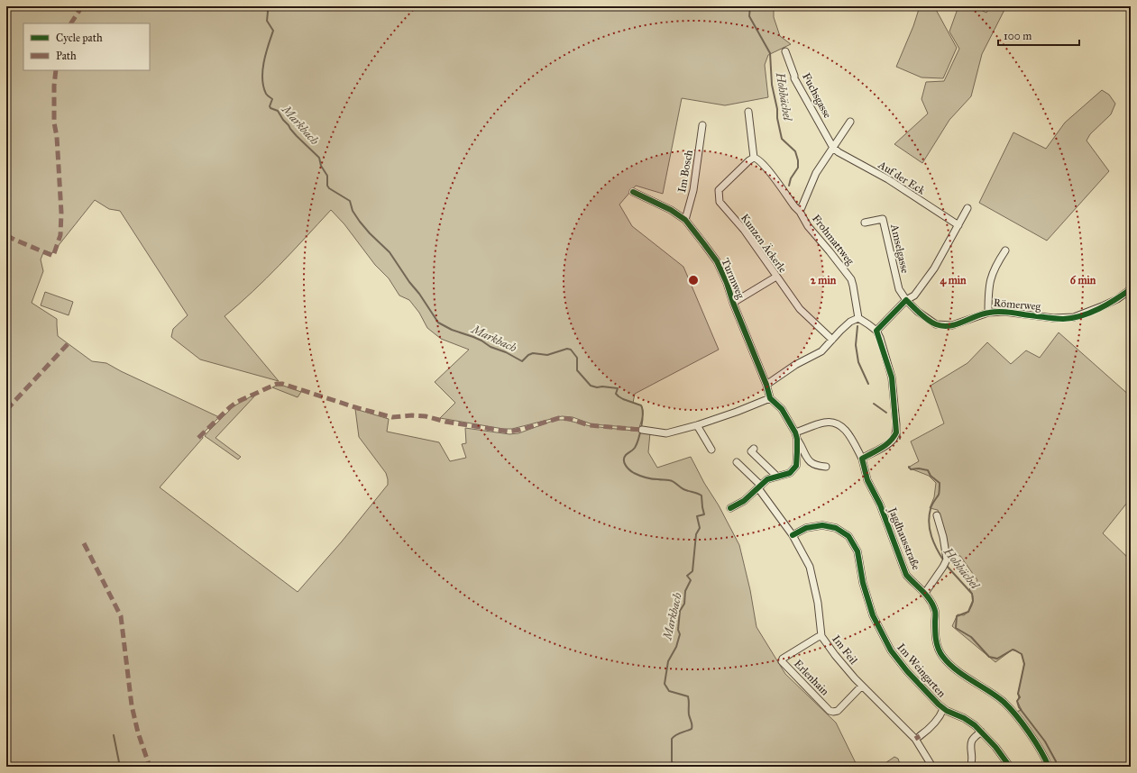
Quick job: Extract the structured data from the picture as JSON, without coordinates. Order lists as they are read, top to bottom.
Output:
{
  "streets": {
    "street": [
      "Fuchsgasse",
      "Im Bosch",
      "Auf der Eck",
      "Frohmattweg",
      "Kunzen Äckerle",
      "Amselgasse",
      "Turmweg",
      "Römerweg",
      "Jagdhausstraße",
      "Im Feil",
      "Im Weingarten",
      "Erlenhain"
    ]
  },
  "crossings": [
    ["Fuchsgasse", "Auf der Eck"],
    ["Fuchsgasse", "Frohmattweg"],
    ["Im Bosch", "Turmweg"],
    ["Auf der Eck", "Frohmattweg"],
    ["Amselgasse", "Römerweg"],
    ["Im Feil", "Im Weingarten"],
    ["Im Feil", "Erlenhain"]
  ],
  "water": ["Hohbächel", "Markbach"],
  "legend": ["Cycle path", "Path"],
  "scale_bar": "100 m",
  "rings": ["2 min", "4 min", "6 min"]
}
